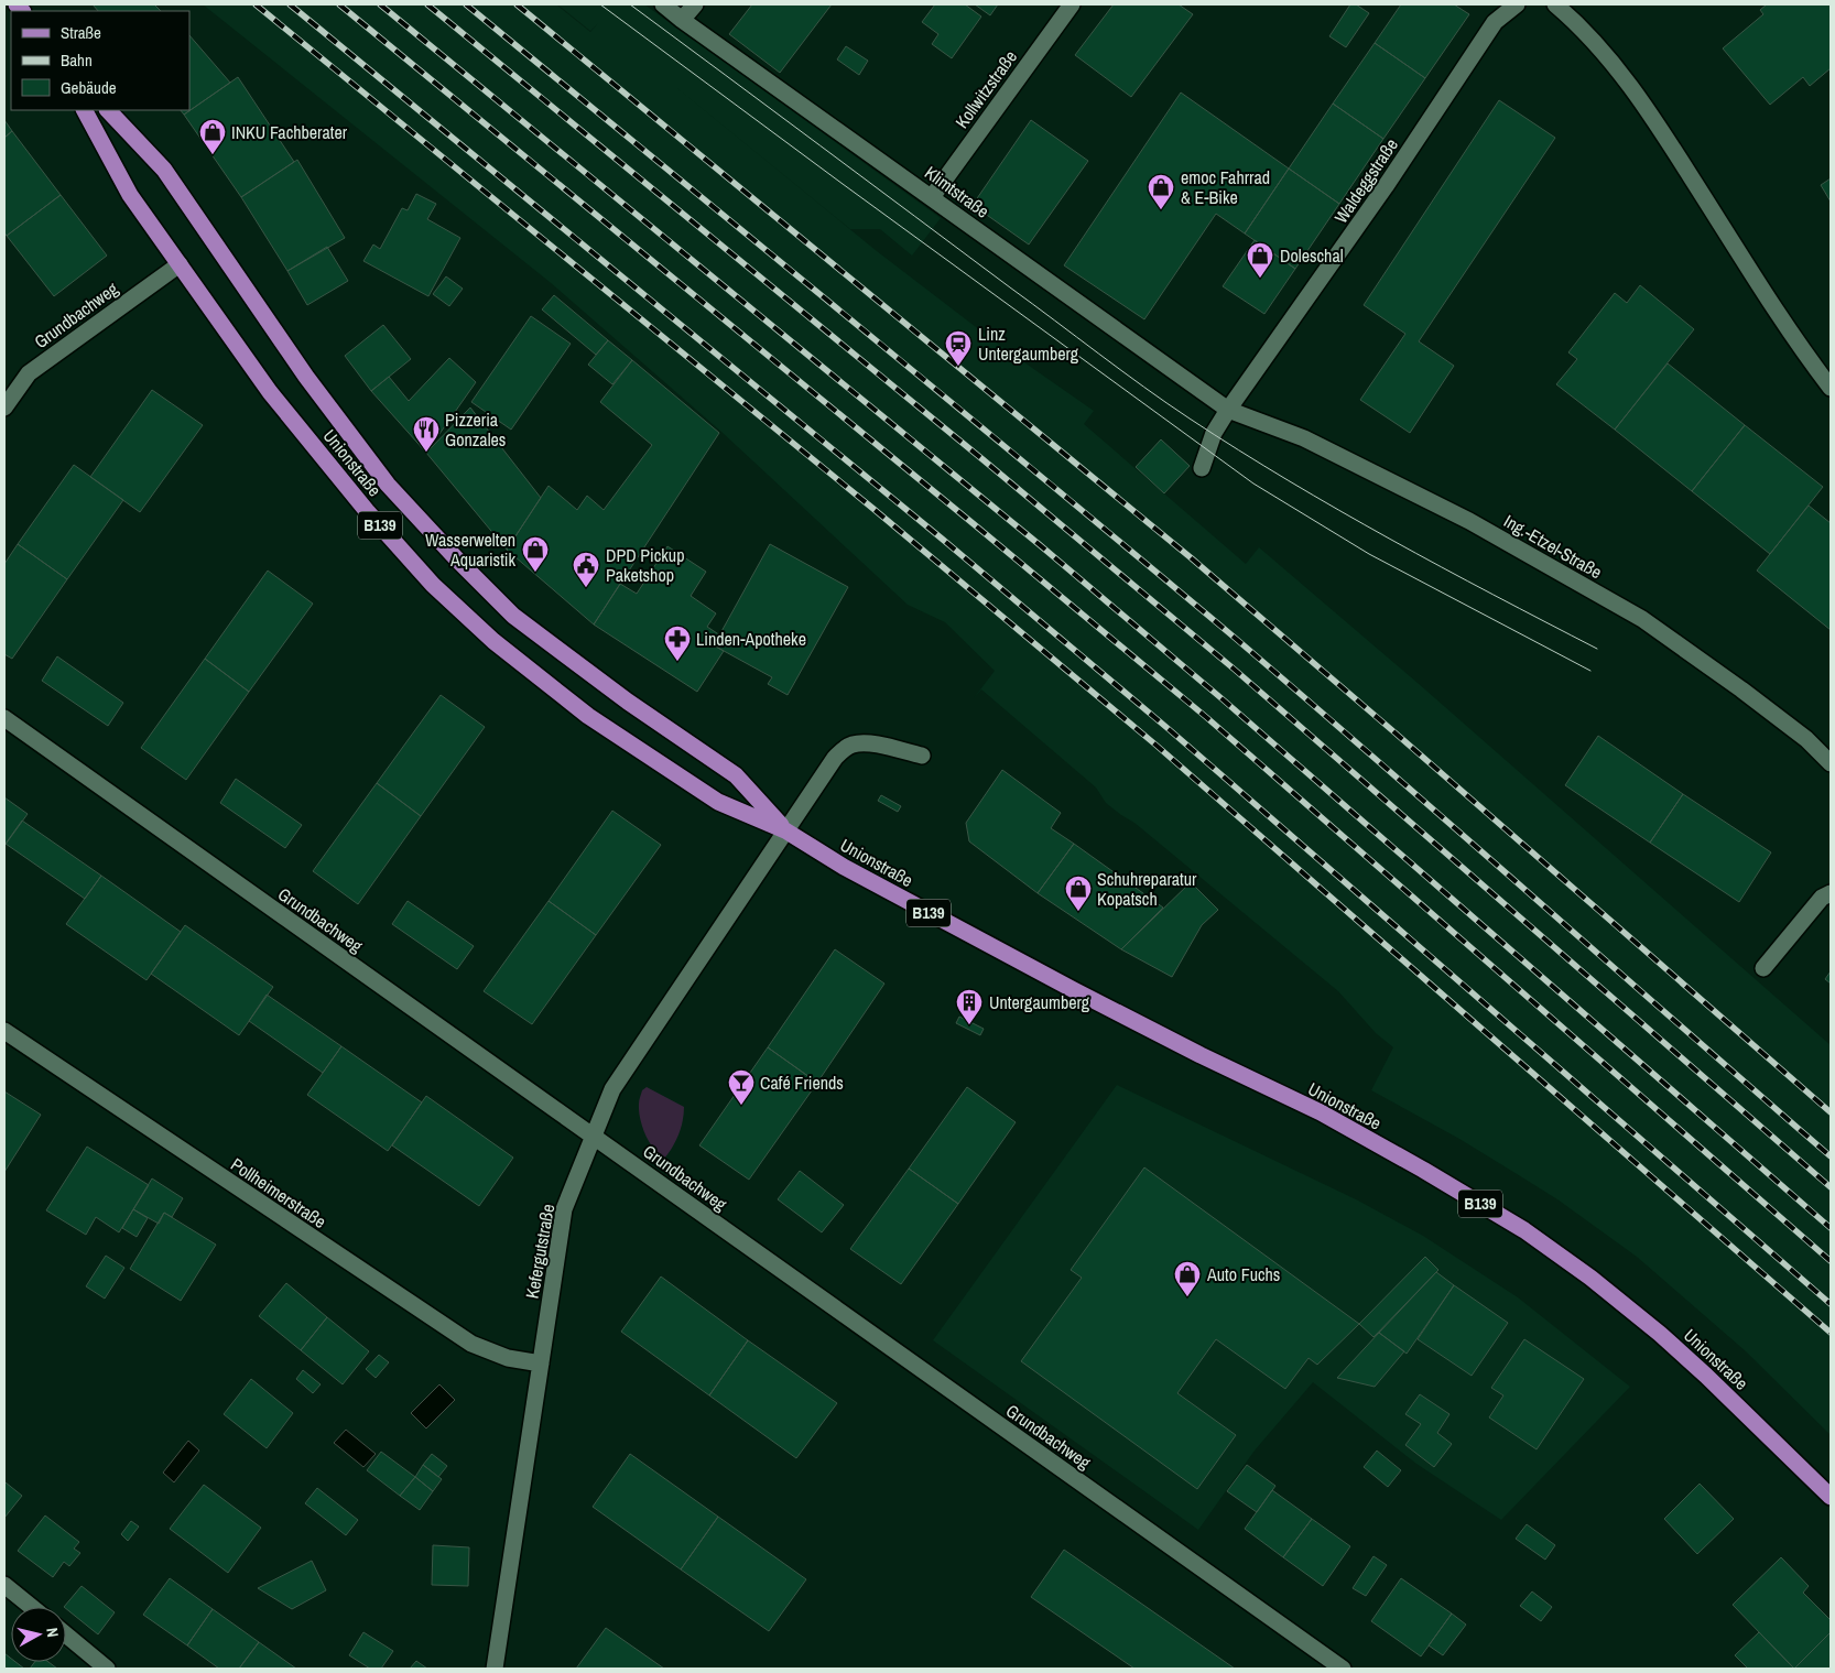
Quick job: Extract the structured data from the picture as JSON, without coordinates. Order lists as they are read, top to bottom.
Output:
{
  "streets": {
    "main road": ["Unionstraße", "B139"],
    "street": [
      "Kollwitzstraße",
      "Waldeggstraße",
      "Klimtstraße",
      "Grundbachweg",
      "Ing.-Etzel-Straße",
      "Pollheimerstraße",
      "Kefergutstraße"
    ]
  },
  "crossings": [
    ["Kollwitzstraße", "Klimtstraße"],
    ["Waldeggstraße", "Klimtstraße"],
    ["Waldeggstraße", "Ing.-Etzel-Straße"],
    ["Klimtstraße", "Ing.-Etzel-Straße"],
    ["Grundbachweg", "Unionstraße"],
    ["Grundbachweg", "Kefergutstraße"],
    ["Unionstraße", "Kefergutstraße"],
    ["Pollheimerstraße", "Kefergutstraße"]
  ],
  "places": {
    "shop": [
      "INKU Fachberater",
      "emoc Fahrrad & E-Bike",
      "Doleschal",
      "Wasserwelten Aquaristik",
      "Schuhreparatur Kopatsch",
      "Auto Fuchs"
    ],
    "station": ["Linz Untergaumberg"],
    "restaurant": ["Pizzeria Gonzales"],
    "public building": ["DPD Pickup Paketshop"],
    "pharmacy": ["Linden-Apotheke"],
    "building": ["Untergaumberg"],
    "bar": ["Café Friends"]
  },
  "legend": ["Straße", "Bahn", "Gebäude"],
  "north": "right"
}
